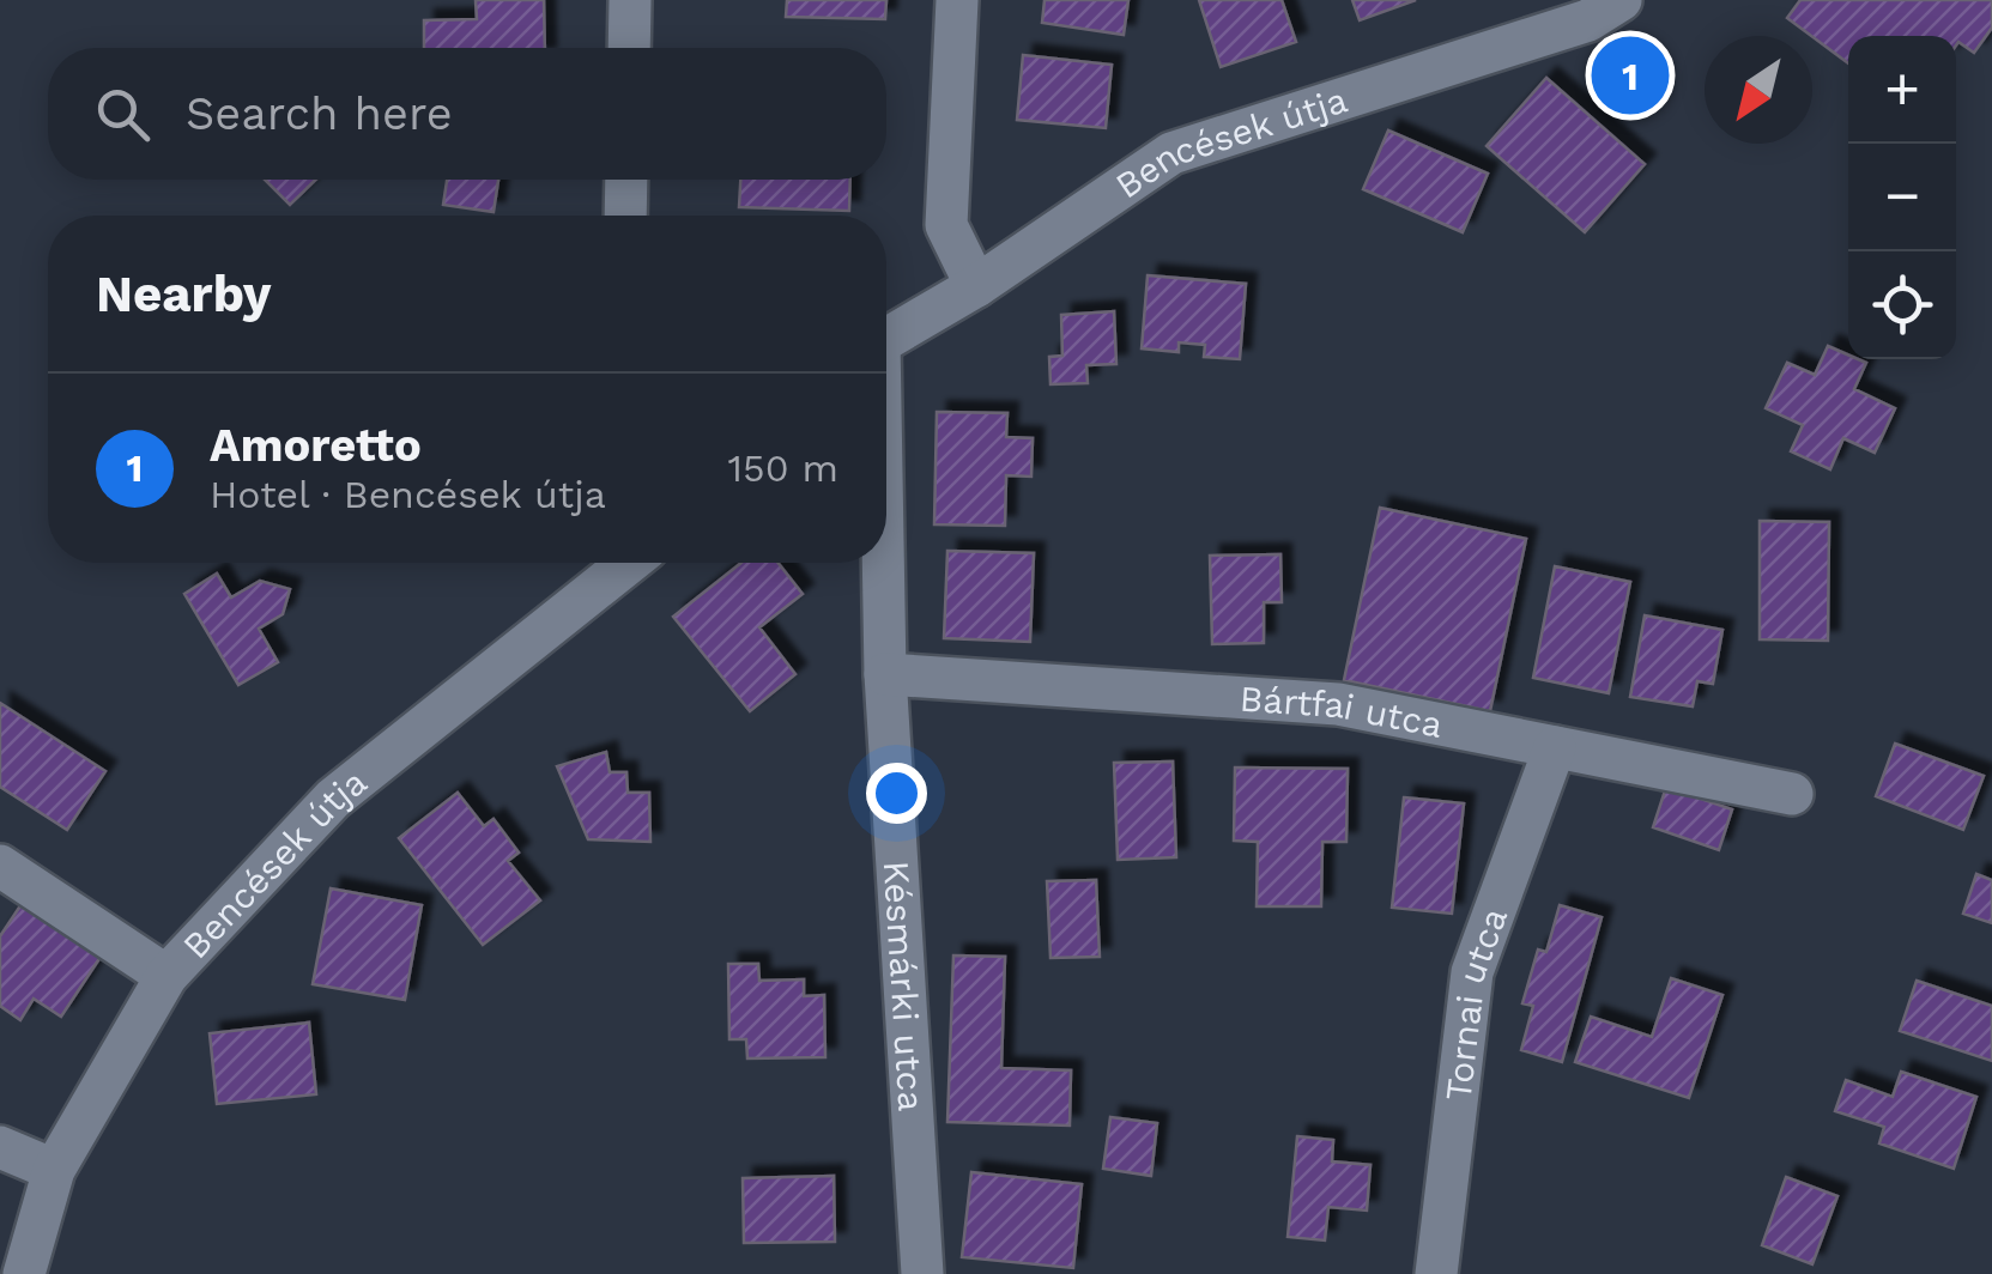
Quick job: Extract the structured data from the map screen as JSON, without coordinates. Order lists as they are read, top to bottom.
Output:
{
  "streets": {
    "street": [
      "Bencések útja",
      "Bártfai utca",
      "Késmárki utca",
      "Tornai utca"
    ]
  },
  "crossings": [
    ["Bártfai utca", "Késmárki utca"],
    ["Bártfai utca", "Tornai utca"]
  ],
  "north": "bottom left",
  "page": {
    "pins": "1",
    "map_buttons": ["+", "−"],
    "search": "Search here",
    "heading": "Nearby",
    "list": [
      {
        "mark": "1",
        "name": "Amoretto",
        "note": "Hotel · Bencések útja",
        "value": "150 m"
      }
    ]
  }
}
